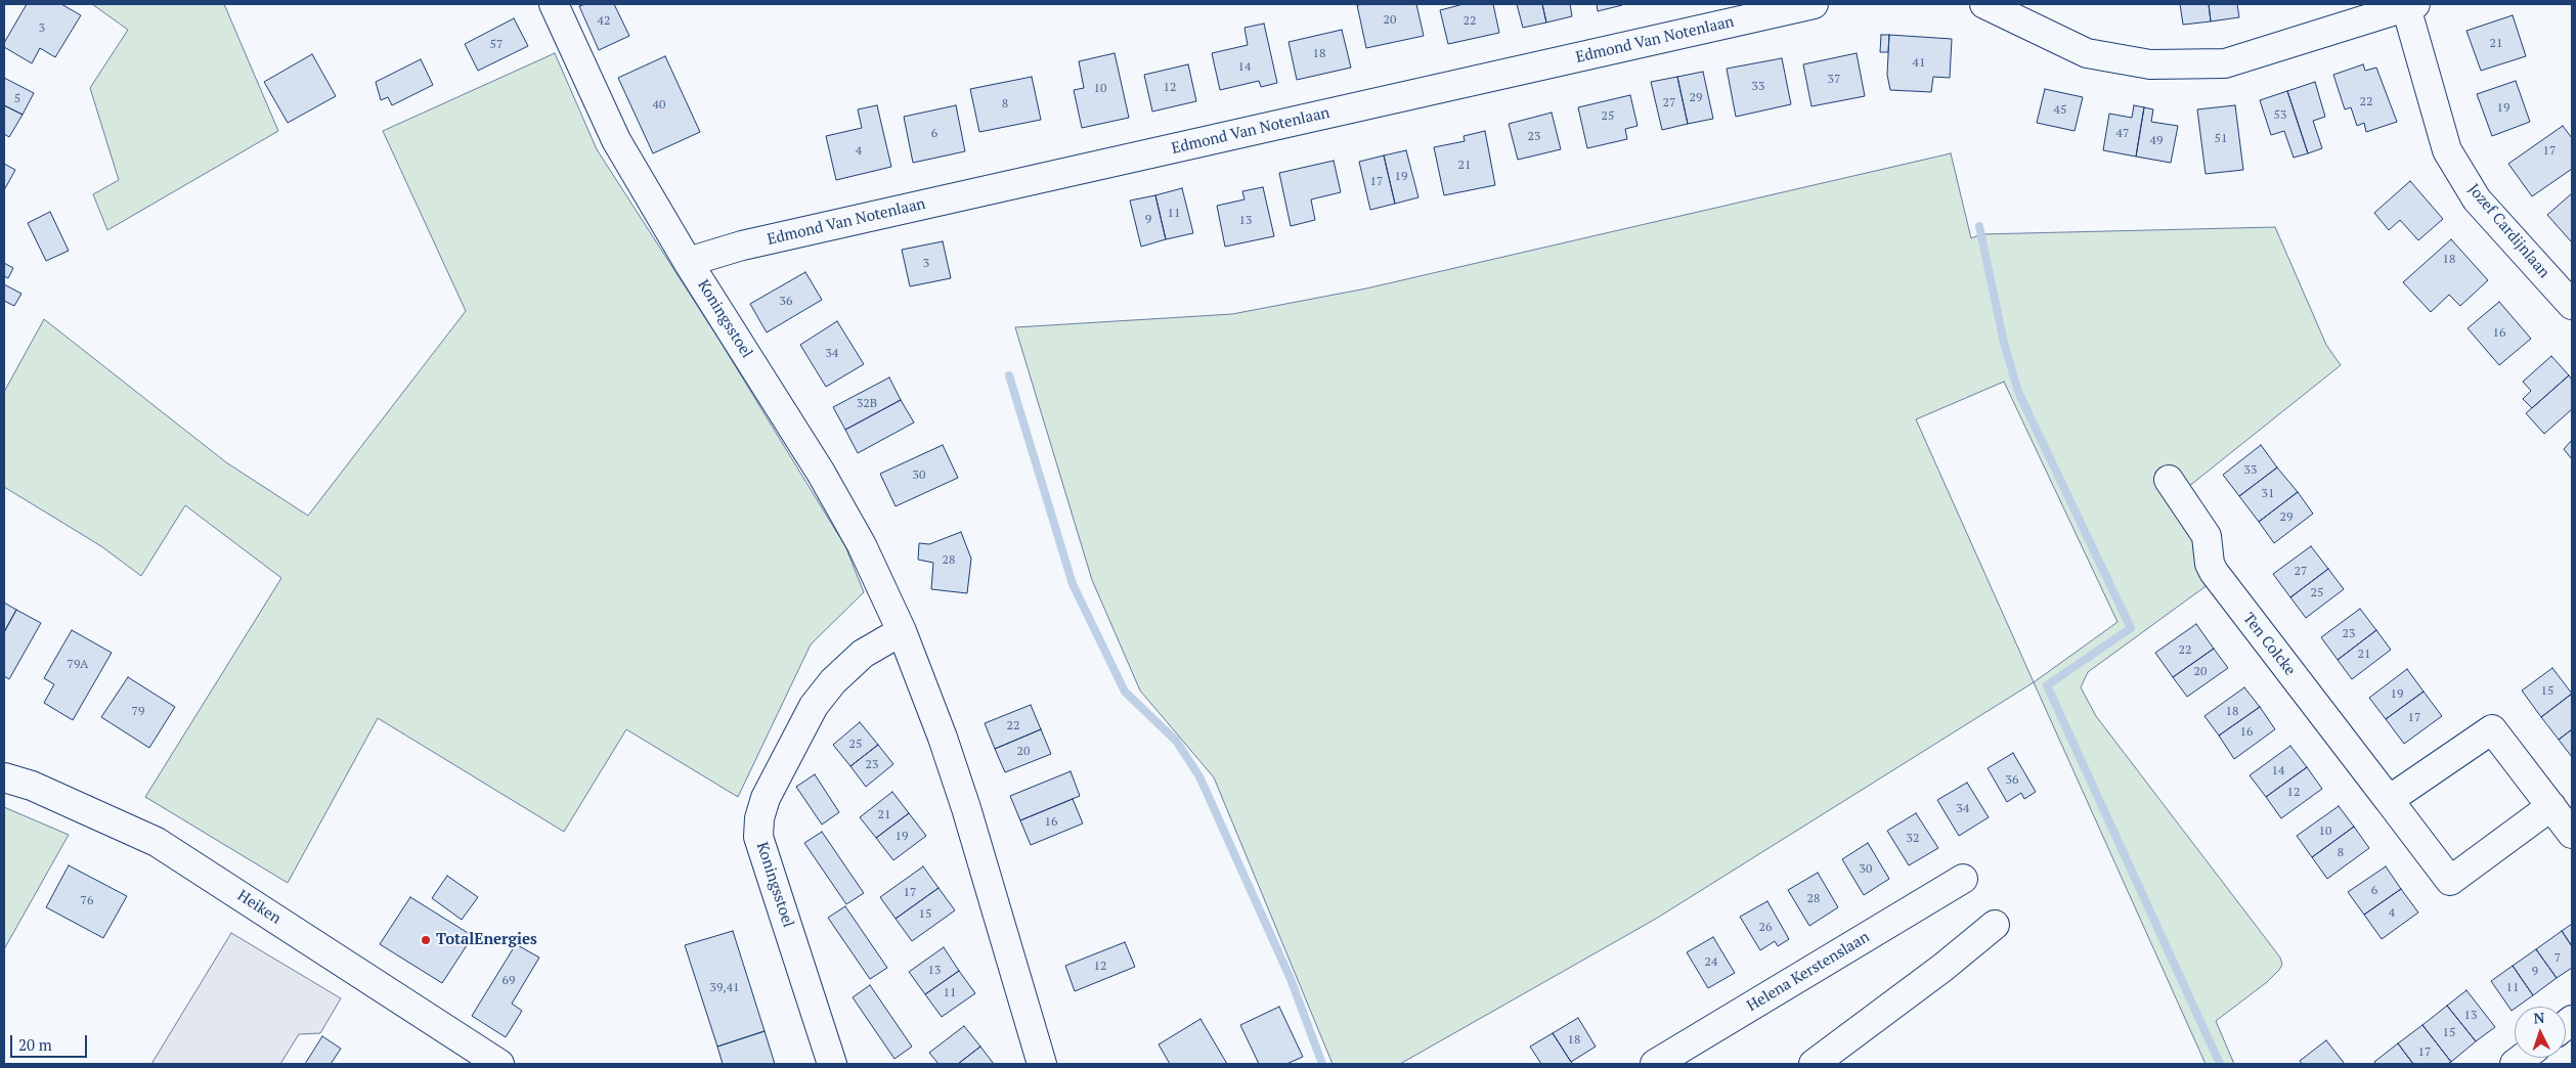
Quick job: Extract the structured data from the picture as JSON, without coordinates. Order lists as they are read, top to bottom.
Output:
{
  "streets": {
    "street": [
      "Edmond Van Notenlaan",
      "Jozef Cardijnlaan",
      "Koningsstoel",
      "Ten Colcke",
      "Heiken",
      "Helena Kerstenslaan"
    ]
  },
  "crossings": [
    ["Edmond Van Notenlaan", "Koningsstoel"]
  ],
  "places": ["TotalEnergies"],
  "house_numbers": [
    "20",
    "42",
    "22",
    "3",
    "21",
    "57",
    "18",
    "41",
    "14",
    "37",
    "33",
    "12",
    "10",
    "29",
    "5",
    "22",
    "27",
    "8",
    "40",
    "19",
    "45",
    "53",
    "25",
    "6",
    "47",
    "23",
    "51",
    "49",
    "4",
    "17",
    "21",
    "19",
    "17",
    "11",
    "9",
    "13",
    "18",
    "3",
    "36",
    "16",
    "34",
    "32B",
    "33",
    "30",
    "31",
    "29",
    "28",
    "27",
    "25",
    "23",
    "22",
    "21",
    "79A",
    "20",
    "15",
    "19",
    "79",
    "18",
    "17",
    "22",
    "16",
    "25",
    "20",
    "23",
    "14",
    "36",
    "12",
    "34",
    "21",
    "16",
    "10",
    "19",
    "32",
    "8",
    "30",
    "6",
    "17",
    "28",
    "76",
    "4",
    "15",
    "26",
    "7",
    "24",
    "12",
    "13",
    "9",
    "69",
    "39,41",
    "11",
    "11",
    "13",
    "15",
    "18",
    "17"
  ],
  "scale_bar": "20 m",
  "north": "top"
}
